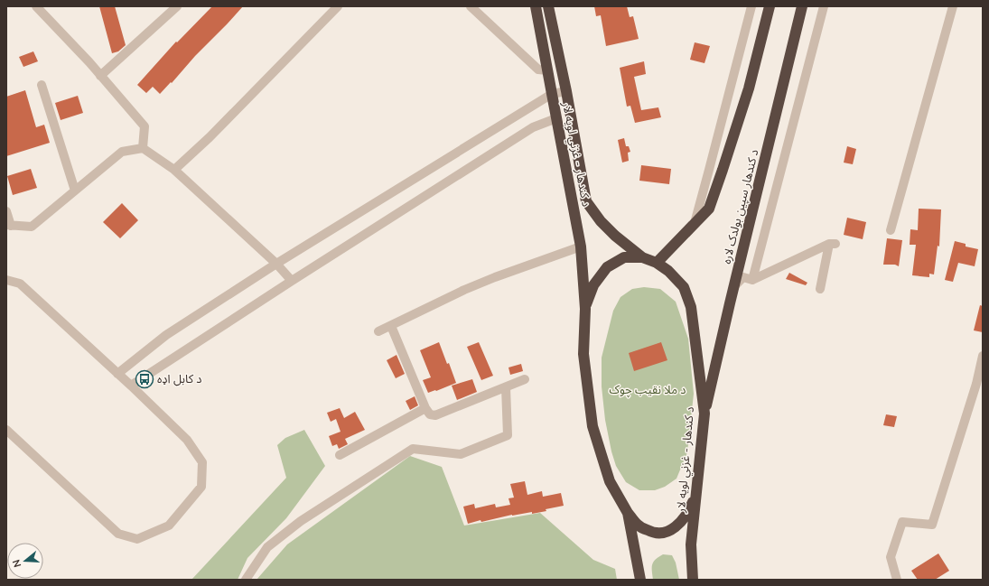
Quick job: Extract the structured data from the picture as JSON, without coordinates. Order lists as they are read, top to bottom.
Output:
{
  "streets": {
    "highway": ["د کندهار - غزني لويه لار", "د کندهار سپین بولدک لاره"]
  },
  "crossings": [
    ["د کندهار - غزني لويه لار", "د کندهار سپین بولدک لاره"]
  ],
  "parks": ["د ملا نقيب چوک"],
  "places": {
    "bus stop": ["د کابل اډه"]
  },
  "north": "left"
}
